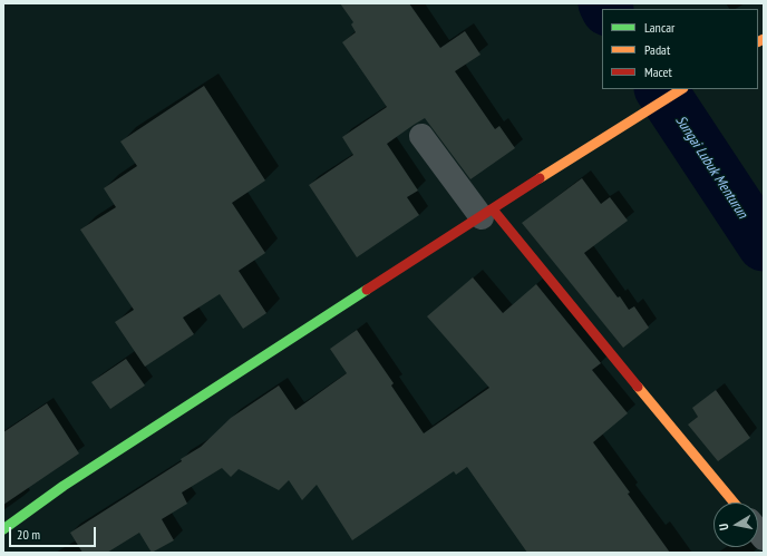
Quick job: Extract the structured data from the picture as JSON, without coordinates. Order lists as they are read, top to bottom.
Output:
{
  "water": ["Sungai Lubuk Menturun"],
  "legend": ["Lancar", "Padat", "Macet"],
  "scale_bar": "20 m",
  "north": "left"
}
